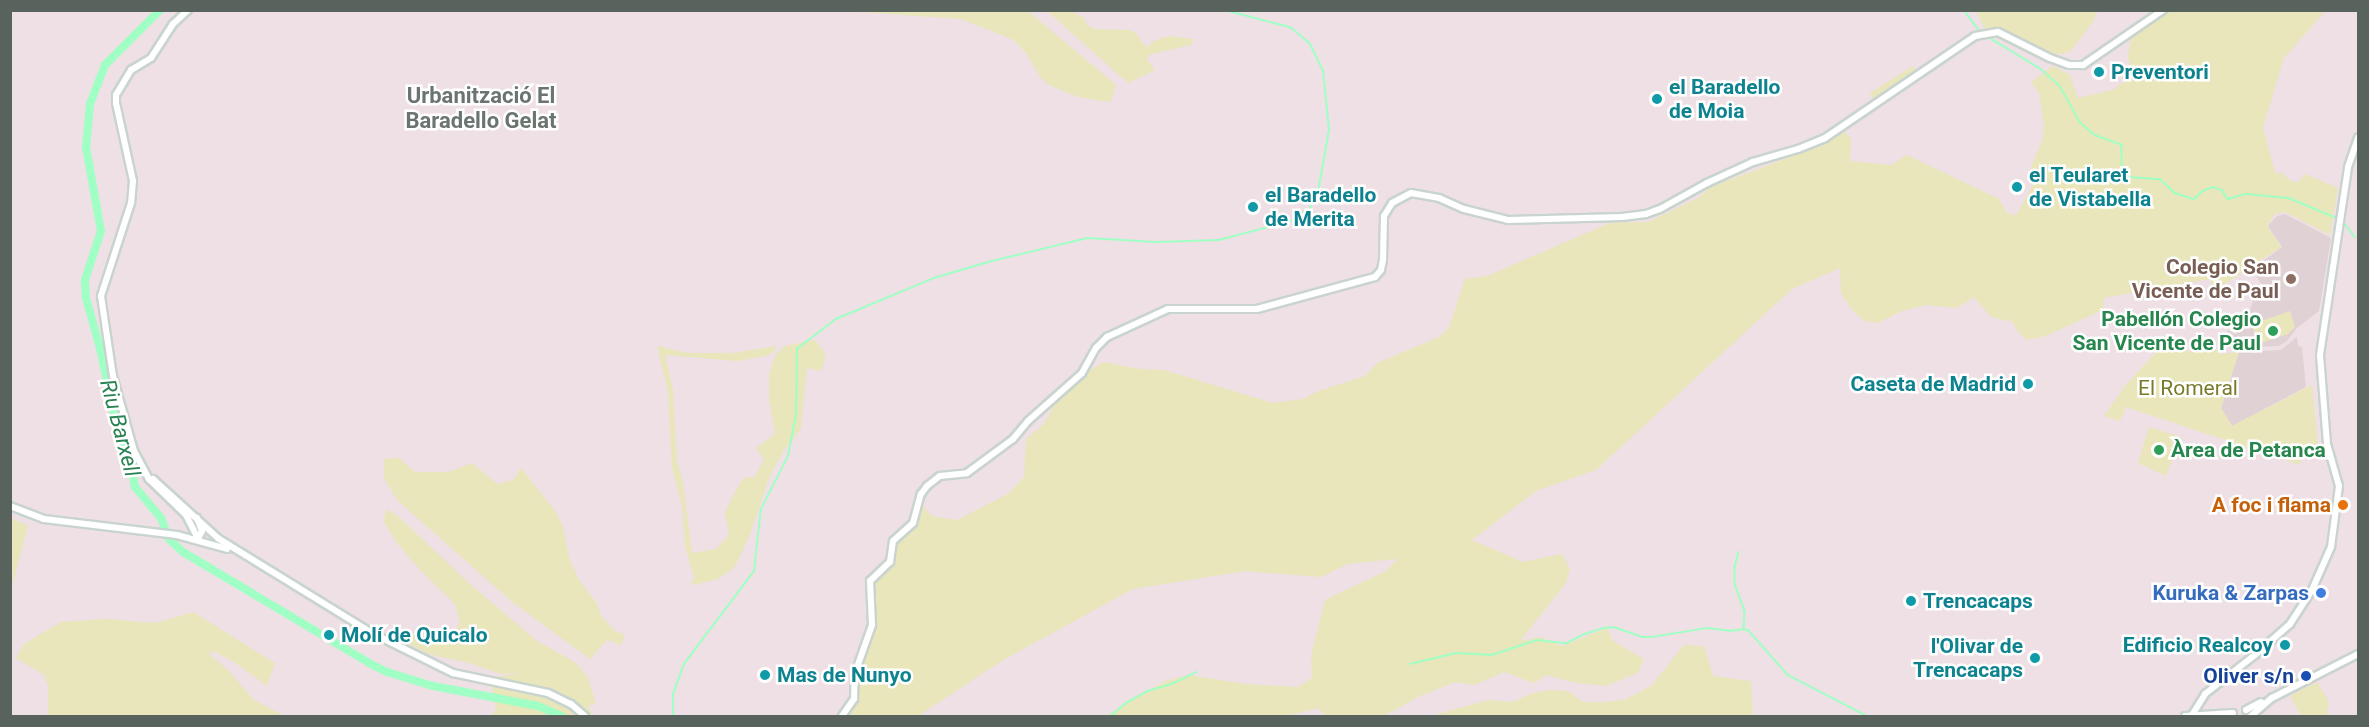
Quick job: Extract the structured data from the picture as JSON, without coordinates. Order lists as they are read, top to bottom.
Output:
{
  "districts": ["Urbanització El Baradello Gelat"],
  "water": ["Riu Barxell"],
  "parks": ["El Romeral"],
  "places": [
    "Preventori",
    "el Baradello de Moia",
    "el Teularet de Vistabella",
    "el Baradello de Merita",
    "Colegio San Vicente de Paul",
    "Pabellón Colegio San Vicente de Paul",
    "Caseta de Madrid",
    "Àrea de Petanca",
    "A foc i flama",
    "Kuruka & Zarpas",
    "Trencacaps",
    "Molí de Quicalo",
    "Edificio Realcoy",
    "l'Olivar de Trencacaps",
    "Mas de Nunyo",
    "Oliver s/n"
  ]
}
